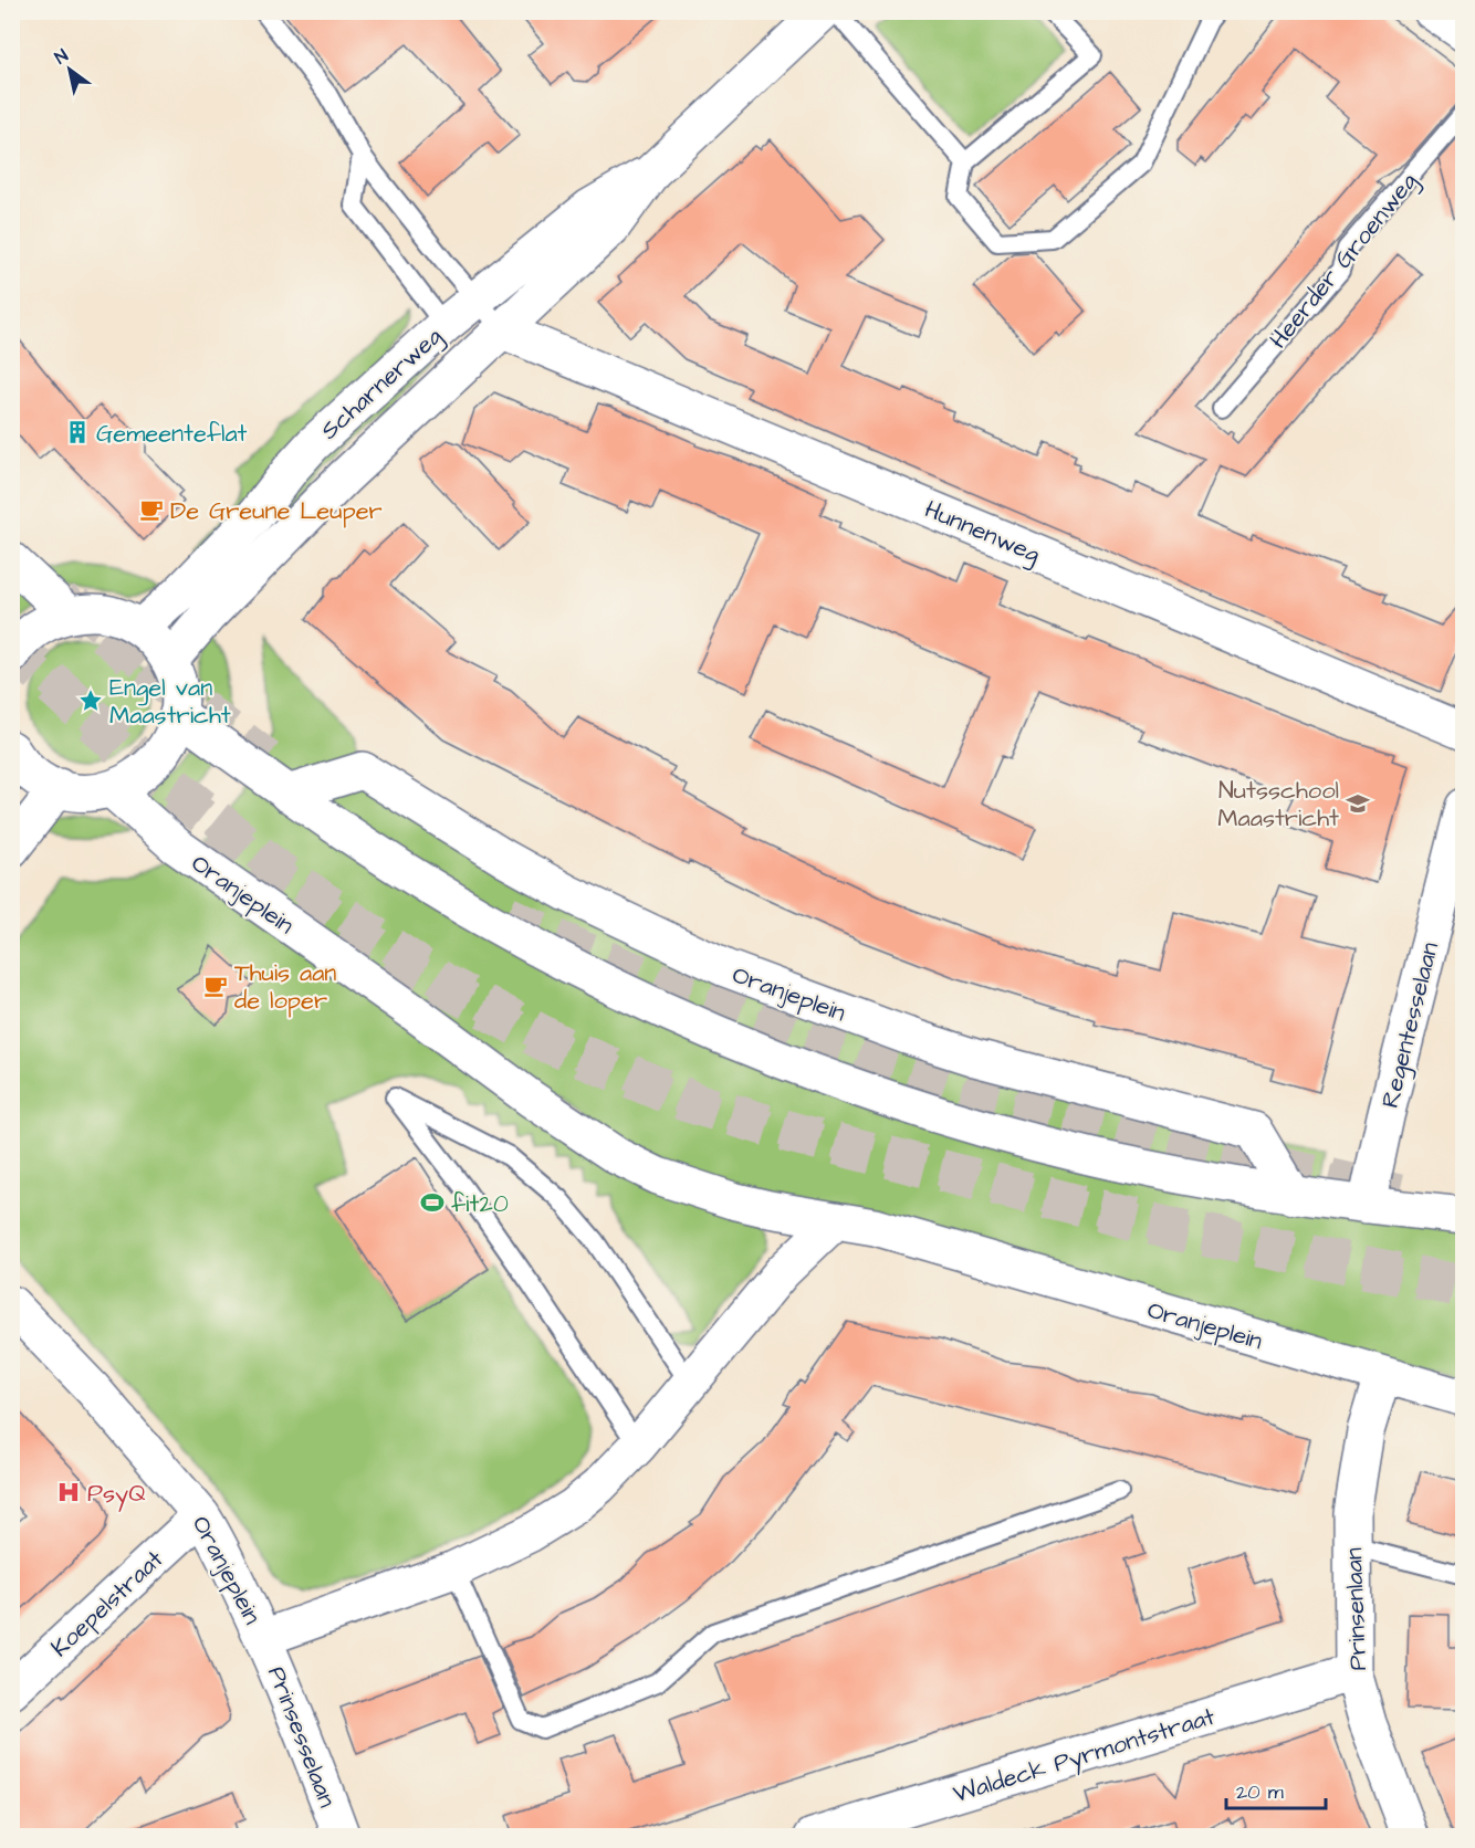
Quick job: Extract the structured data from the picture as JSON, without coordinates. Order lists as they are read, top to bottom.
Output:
{
  "streets": {
    "street": [
      "Scharnerweg",
      "Hunnenweg",
      "Oranjeplein",
      "Regentesselaan",
      "Koepelstraat",
      "Prinsenlaan",
      "Prinsesselaan",
      "Waldeck Pyrmontstraat"
    ],
    "lane": ["Heerder Groenweg"]
  },
  "crossings": [
    ["Scharnerweg", "Hunnenweg"],
    ["Oranjeplein", "Koepelstraat"],
    ["Oranjeplein", "Prinsenlaan"],
    ["Oranjeplein", "Prinsesselaan"],
    ["Prinsenlaan", "Waldeck Pyrmontstraat"]
  ],
  "places": {
    "building": ["Gemeenteflat"],
    "cafe": ["De Greune Leuper", "Thuis aan de loper"],
    "place": ["Engel van Maastricht"],
    "school or university": ["Nutsschool Maastricht"],
    "sports": ["fit20"],
    "hospital": ["PsyQ"]
  },
  "scale_bar": "20 m",
  "north": "top left"
}
